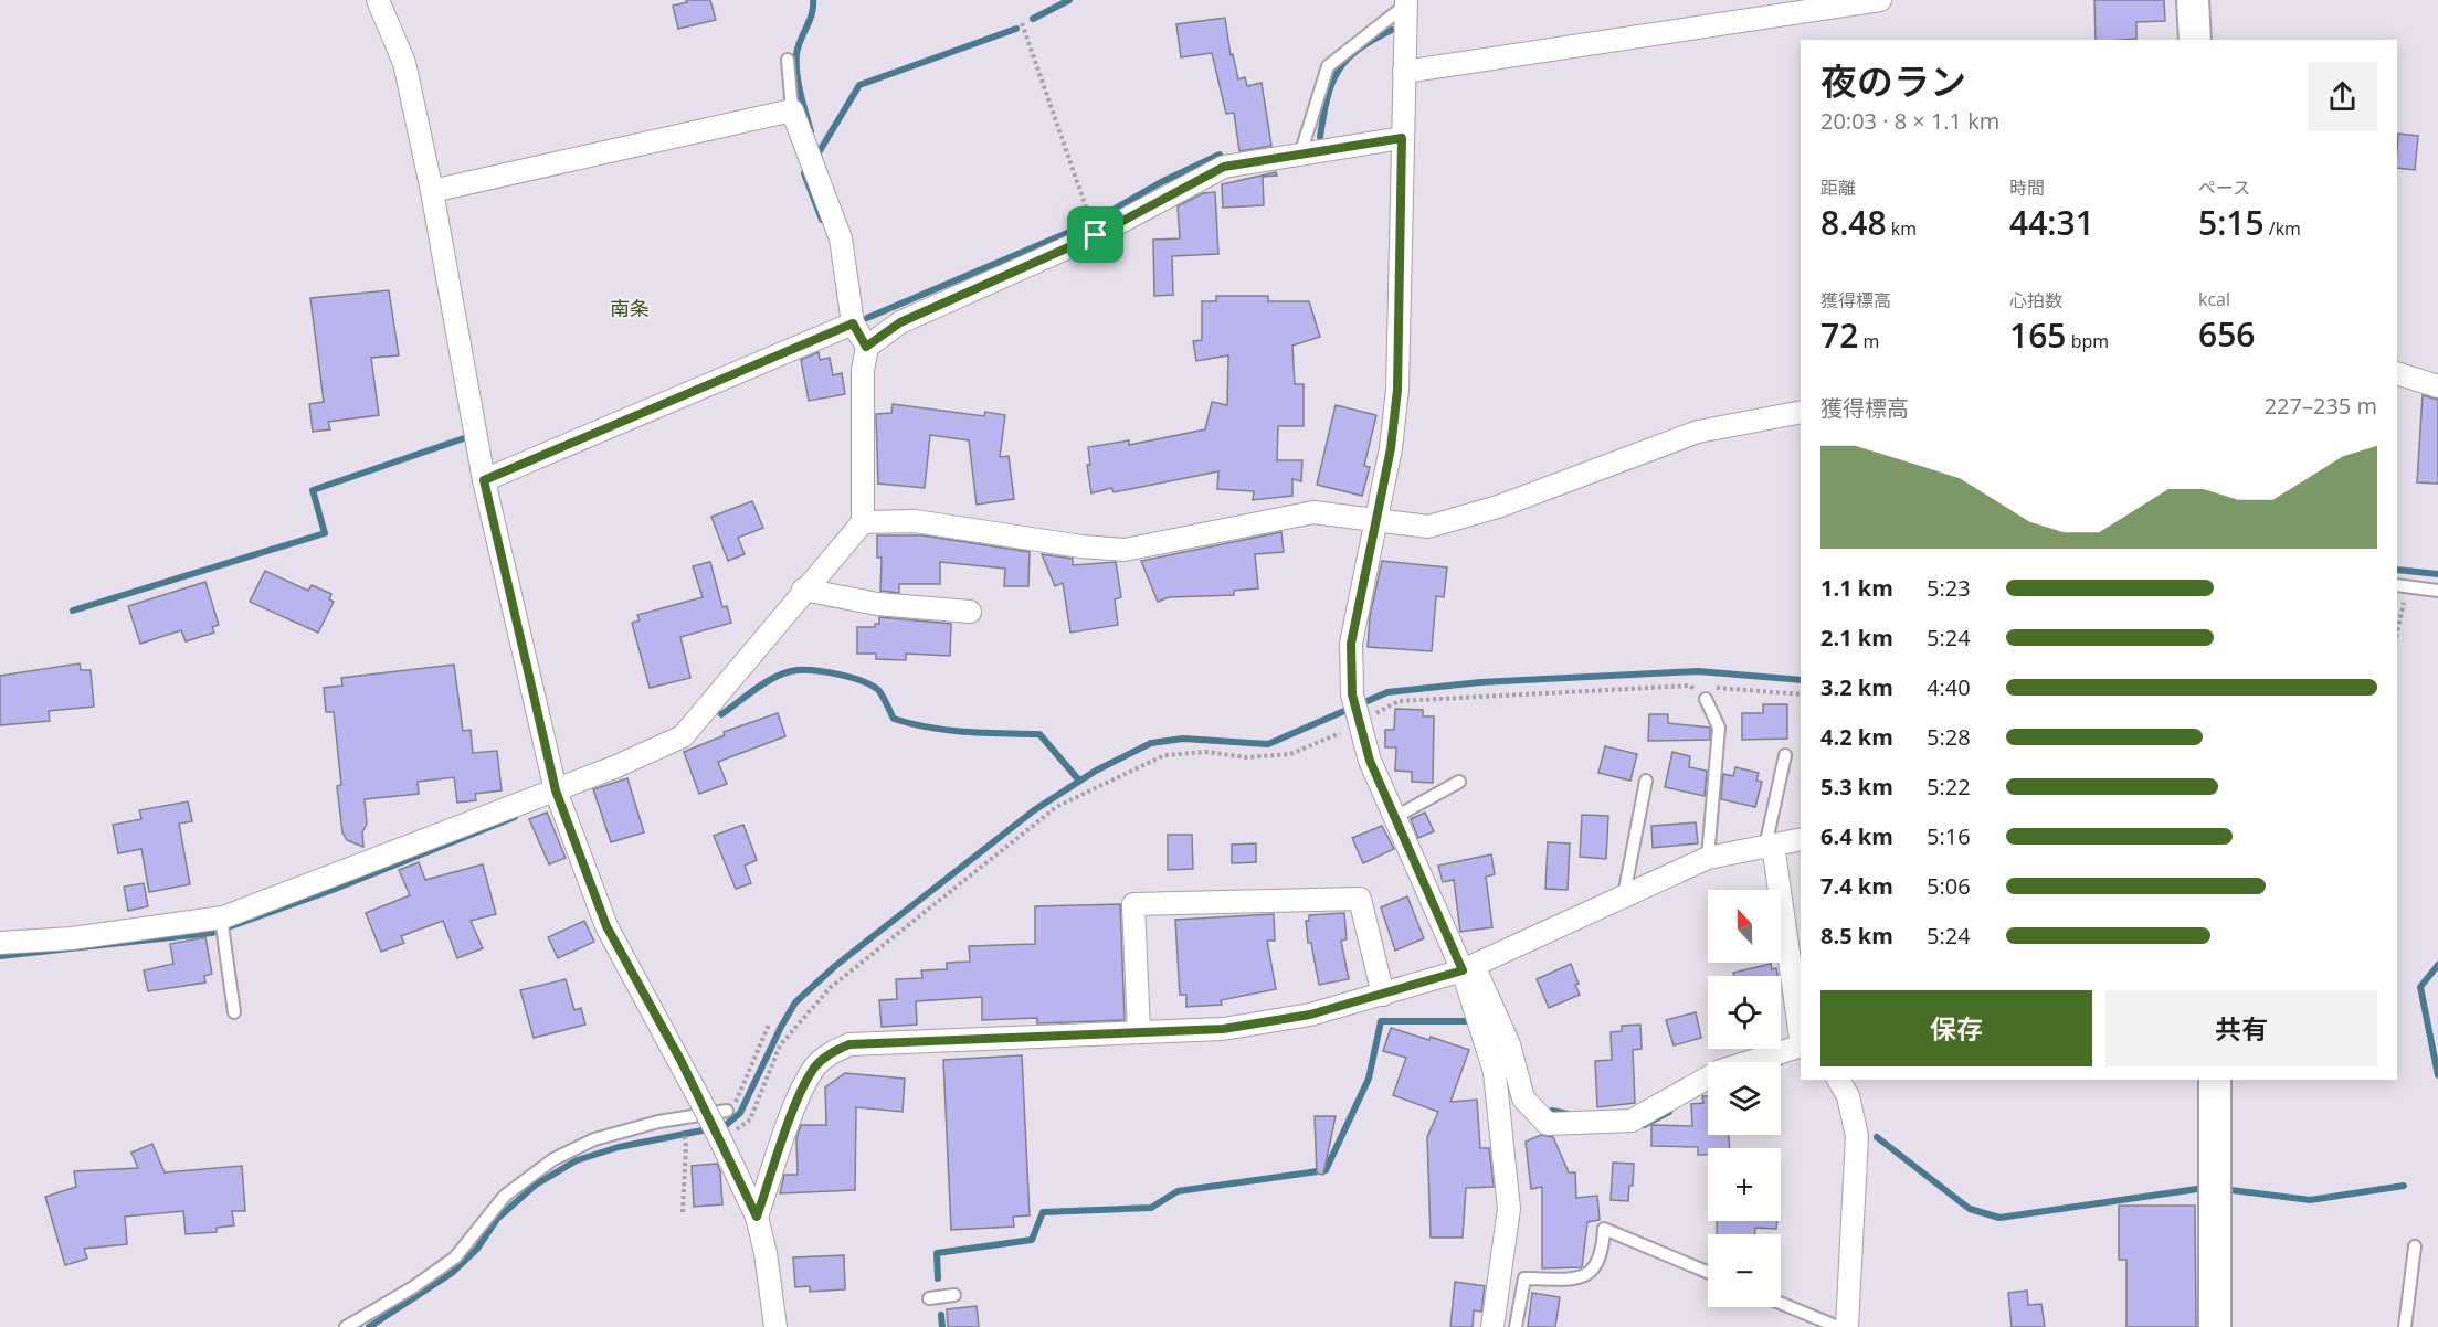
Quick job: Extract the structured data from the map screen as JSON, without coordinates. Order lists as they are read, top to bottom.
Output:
{
  "districts": ["南条"],
  "north": "top",
  "page": {
    "heading": ["夜のラン", "20:03 · 8 × 1.1 km"],
    "stats": [
      ["距離", "8.48 km"],
      ["時間", "44:31"],
      ["ペース", "5:15 /km"],
      ["獲得標高", "72 m"],
      ["心拍数", "165 bpm"],
      ["kcal", "656"]
    ],
    "chart": ["獲得標高", "227–235 m"],
    "list": [
      {
        "name": "1.1 km",
        "note": "5:23"
      },
      {
        "name": "2.1 km",
        "note": "5:24"
      },
      {
        "name": "3.2 km",
        "note": "4:40"
      },
      {
        "name": "4.2 km",
        "note": "5:28"
      },
      {
        "name": "5.3 km",
        "note": "5:22"
      },
      {
        "name": "6.4 km",
        "note": "5:16"
      },
      {
        "name": "7.4 km",
        "note": "5:06"
      },
      {
        "name": "8.5 km",
        "note": "5:24"
      }
    ],
    "map_buttons": ["+", "−"],
    "buttons": ["保存", "共有"]
  }
}
